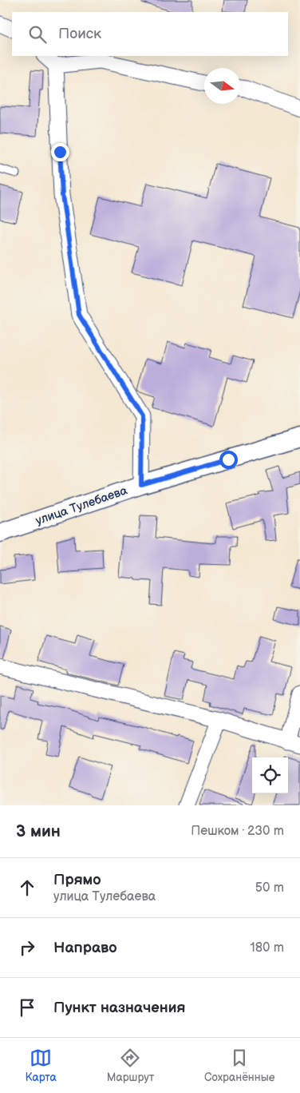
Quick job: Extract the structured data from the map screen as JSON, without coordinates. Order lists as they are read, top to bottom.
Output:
{
  "streets": {
    "street": ["улица Тулебаева"]
  },
  "north": "right",
  "page": {
    "search": "Поиск",
    "heading": ["3 мин", "Пешком · 230 m"],
    "list": [
      ["Прямо", "улица Тулебаева", "50 m"],
      ["Направо", "180 m"],
      "Пункт назначения"
    ],
    "nav": ["Карта", "Маршрут", "Сохранённые"]
  }
}
